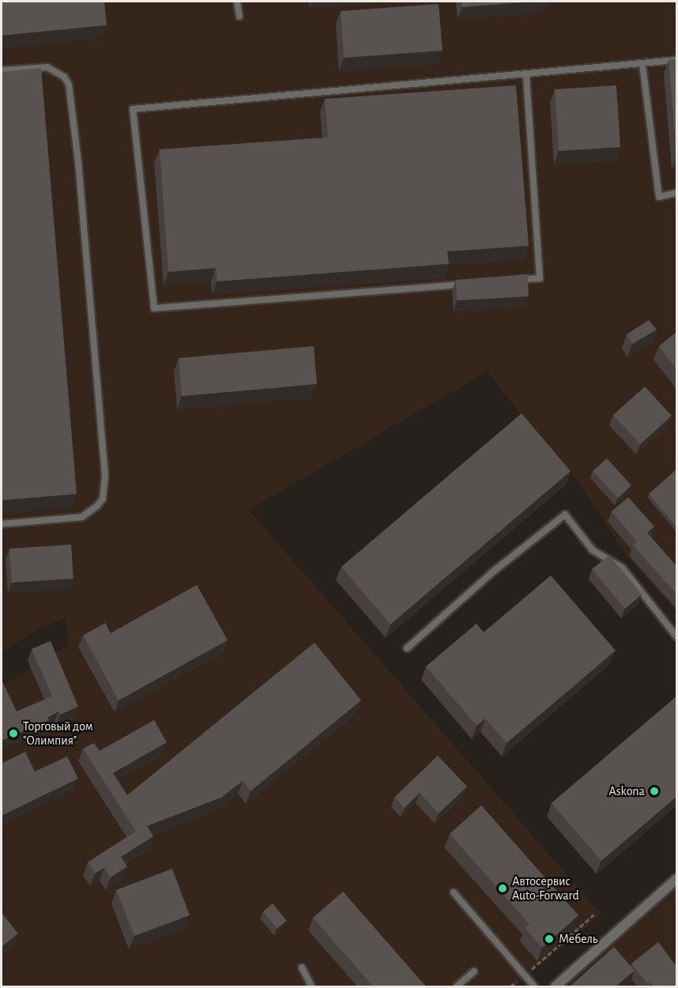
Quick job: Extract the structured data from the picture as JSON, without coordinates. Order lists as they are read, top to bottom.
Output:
{
  "places": [
    "Торговый дом \"Олимпия\"",
    "Askona",
    "Автосервис Auto-Forward",
    "Мебель"
  ]
}
